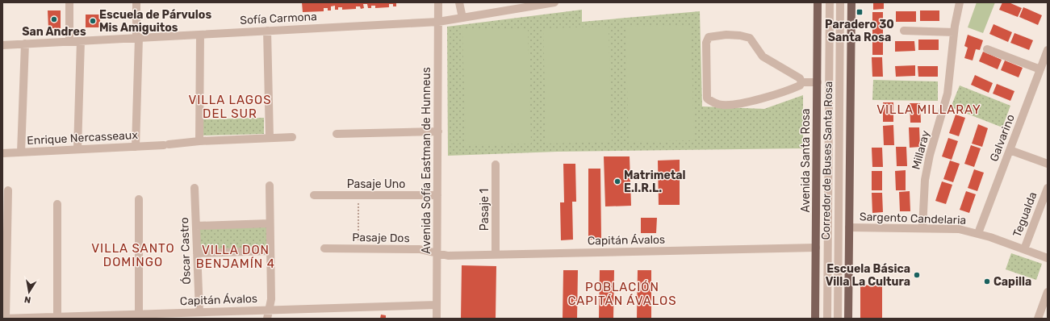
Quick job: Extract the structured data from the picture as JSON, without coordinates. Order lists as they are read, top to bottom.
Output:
{
  "streets": {
    "main road": ["Avenida Santa Rosa"],
    "street": [
      "Sofía Carmona",
      "Enrique Nercasseaux",
      "Galvarino",
      "Millaray",
      "Avenida Sofía Eastman de Hunneus",
      "Corredor de Buses Santa Rosa",
      "Pasaje Uno",
      "Pasaje 1",
      "Tegualda",
      "Sargento Candelaria",
      "Pasaje Dos",
      "Capitán Ávalos",
      "Óscar Castro"
    ]
  },
  "crossings": [
    ["Sofía Carmona", "Avenida Sofía Eastman de Hunneus"],
    ["Galvarino", "Sargento Candelaria"],
    ["Millaray", "Sargento Candelaria"],
    ["Avenida Sofía Eastman de Hunneus", "Pasaje Uno"],
    ["Avenida Sofía Eastman de Hunneus", "Pasaje Dos"],
    ["Avenida Sofía Eastman de Hunneus", "Capitán Ávalos"],
    ["Avenida Santa Rosa", "Capitán Ávalos"],
    ["Pasaje 1", "Capitán Ávalos"],
    ["Tegualda", "Sargento Candelaria"],
    ["Pasaje Dos", "Capitán Ávalos"],
    ["Capitán Ávalos", "Óscar Castro"]
  ],
  "districts": [
    "VILLA LAGOS DEL SUR",
    "VILLA MILLARAY",
    "VILLA SANTO DOMINGO",
    "VILLA DON BENJAMÍN 4",
    "POBLACIÓN CAPITÁN ÁVALOS"
  ],
  "places": {
    "transit": ["Paradero 30 Santa Rosa"],
    "other": [
      "San Andres",
      "Escuela de Párvulos Mis Amiguitos",
      "Matrimetal E.I.R.L.",
      "Escuela Básica Villa La Cultura",
      "Capilla"
    ]
  },
  "north": "bottom"
}
